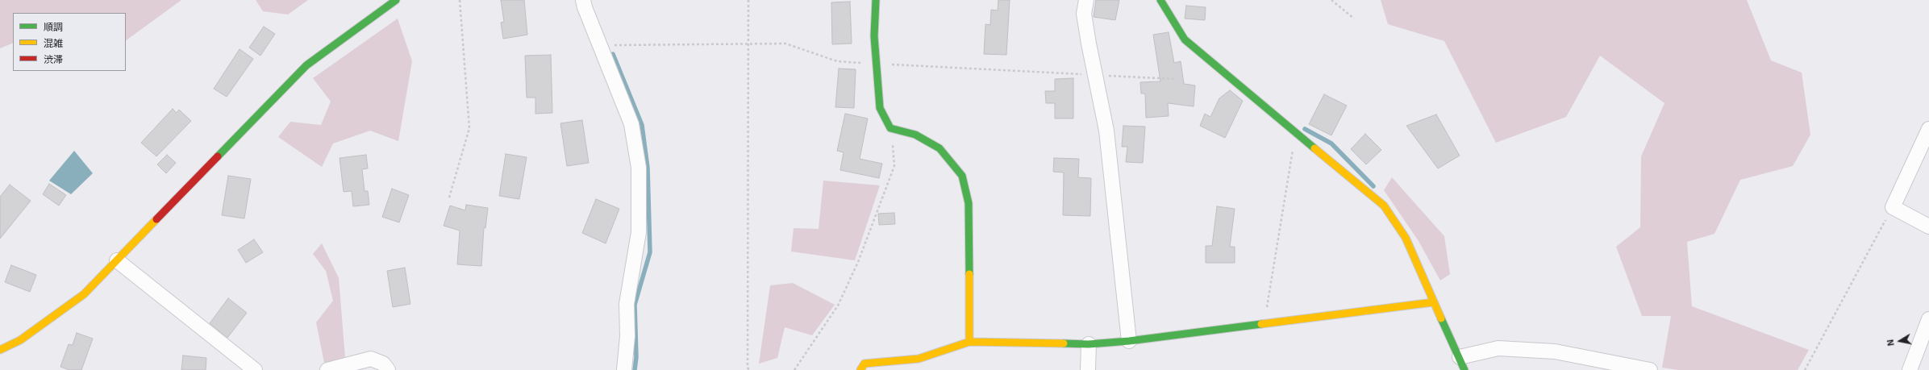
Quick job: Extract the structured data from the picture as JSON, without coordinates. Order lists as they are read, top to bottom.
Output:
{
  "legend": ["順調", "混雑", "渋滞"],
  "north": "left"
}
